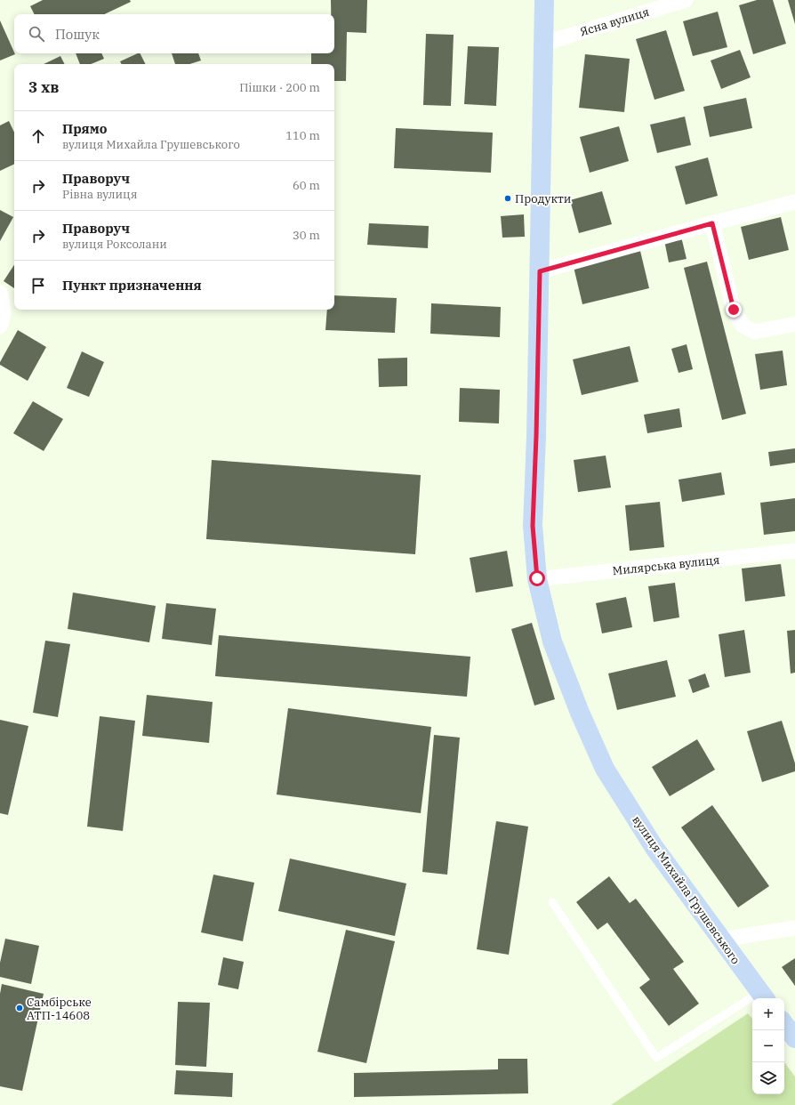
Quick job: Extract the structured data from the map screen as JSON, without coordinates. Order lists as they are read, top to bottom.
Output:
{
  "streets": {
    "street": ["Ясна вулиця", "Милярська вулиця", "вулиця Михайла Грушевського"]
  },
  "crossings": [
    ["Ясна вулиця", "вулиця Михайла Грушевського"],
    ["Милярська вулиця", "вулиця Михайла Грушевського"]
  ],
  "places": ["Продукти", "Самбірське АТП-14608"],
  "page": {
    "search": "Пошук",
    "heading": ["3 хв", "Пішки · 200 m"],
    "list": [
      ["Прямо", "вулиця Михайла Грушевського", "110 m"],
      ["Праворуч", "Рівна вулиця", "60 m"],
      ["Праворуч", "вулиця Роксолани", "30 m"],
      "Пункт призначення"
    ],
    "map_buttons": ["+", "−"]
  }
}
